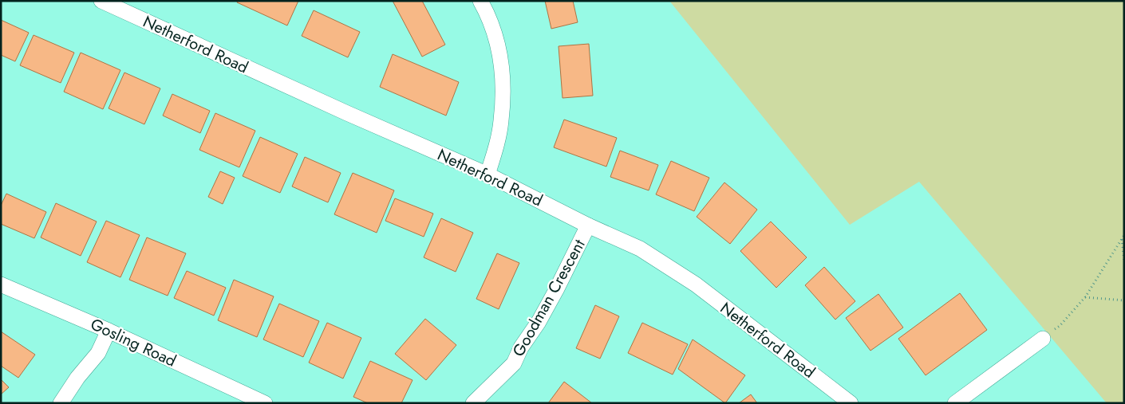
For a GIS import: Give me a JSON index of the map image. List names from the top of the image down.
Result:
{
  "streets": {
    "street": ["Netherford Road", "Goodman Crescent", "Gosling Road"]
  },
  "crossings": [
    ["Netherford Road", "Goodman Crescent"]
  ]
}
